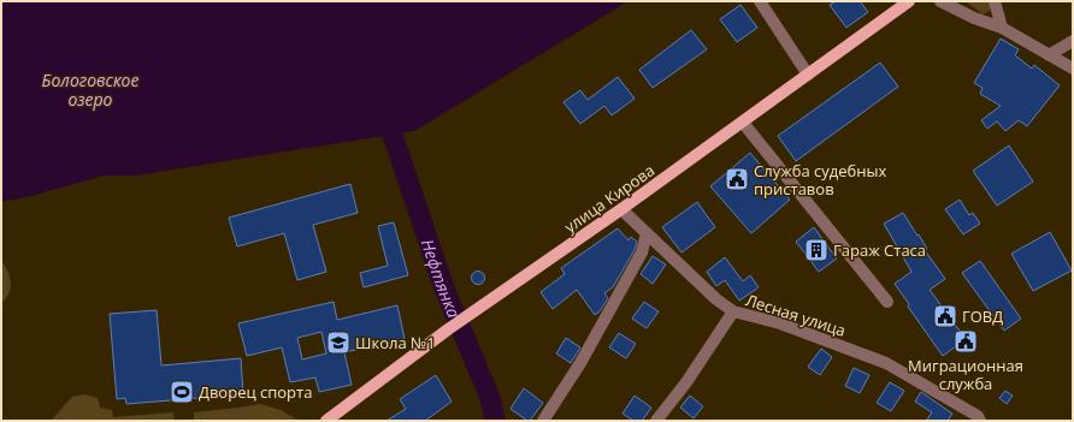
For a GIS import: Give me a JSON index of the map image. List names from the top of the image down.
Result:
{
  "streets": {
    "main road": ["улица Кирова"],
    "street": ["Лесная улица"]
  },
  "crossings": [
    ["улица Кирова", "Лесная улица"]
  ],
  "water": ["Бологовское озеро", "Нефтянка"],
  "places": {
    "public building": ["Служба судебных приставов", "ГОВД", "Миграционная служба"],
    "building": ["Гараж Стаса"],
    "school or university": ["Школа №1"],
    "sports": ["Дворец спорта"]
  }
}
